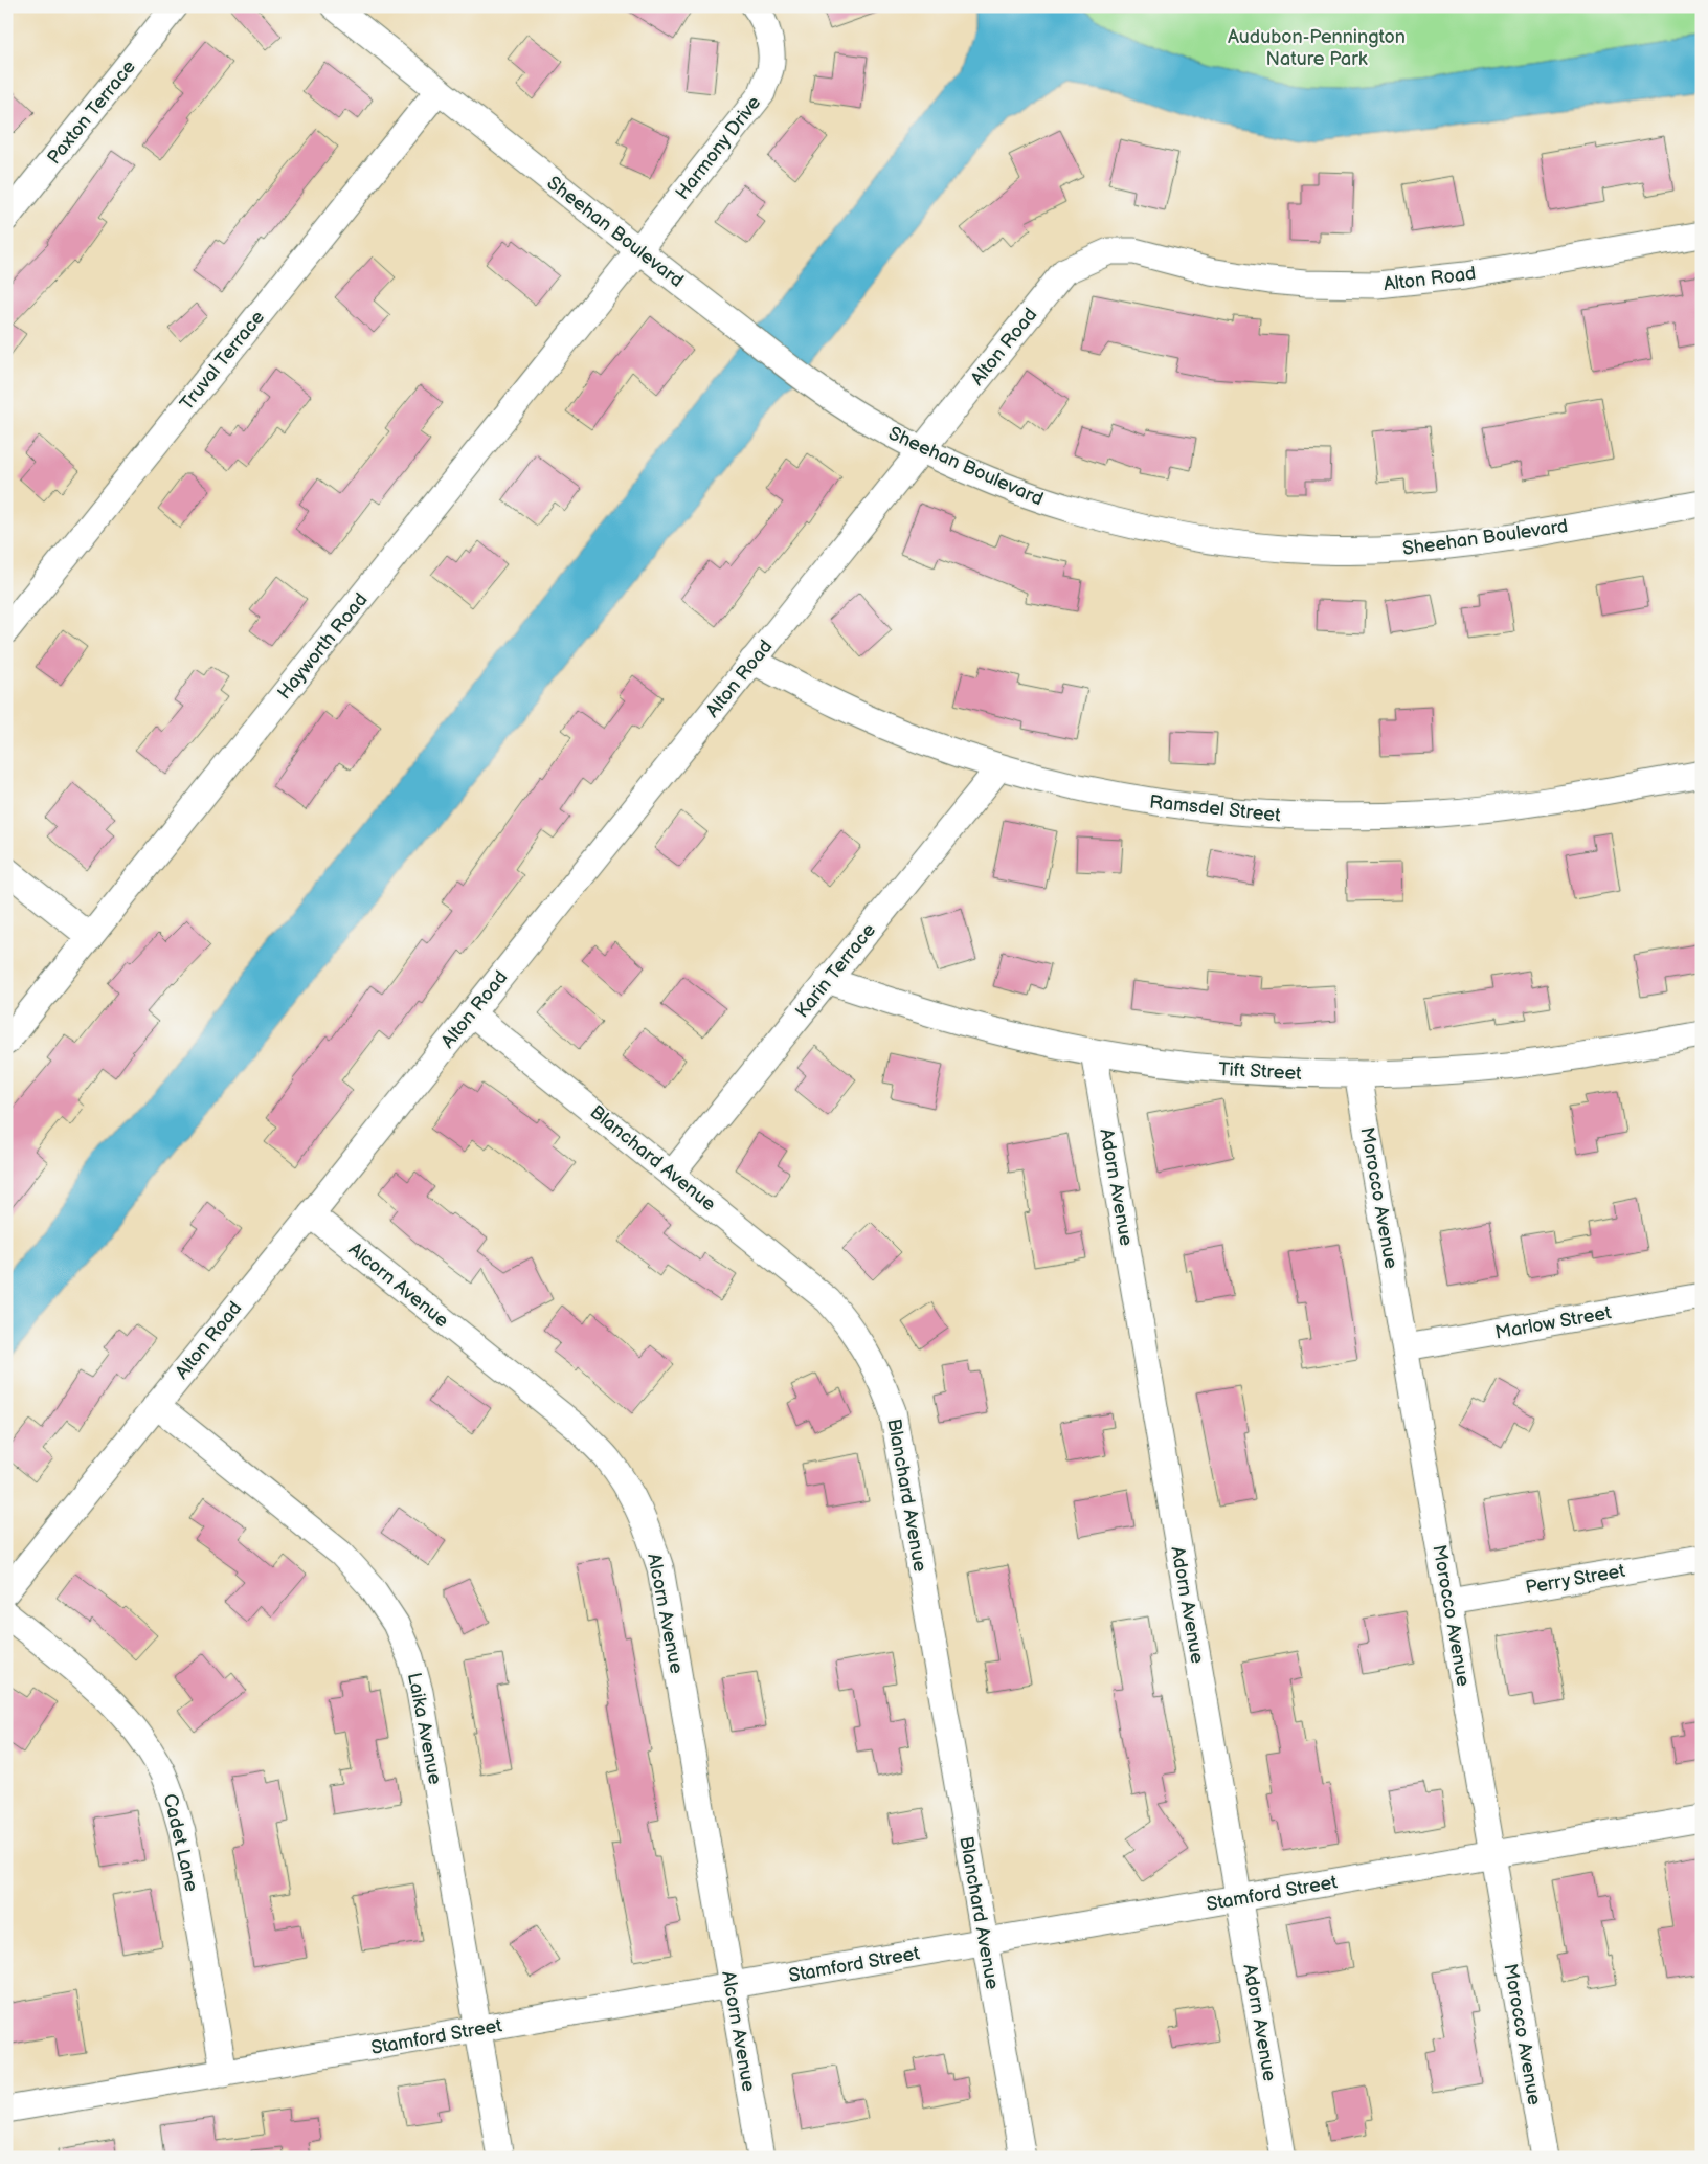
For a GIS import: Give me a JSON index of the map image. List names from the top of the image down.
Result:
{
  "streets": {
    "street": [
      "Paxton Terrace",
      "Harmony Drive",
      "Sheehan Boulevard",
      "Alton Road",
      "Truval Terrace",
      "Hayworth Road",
      "Ramsdel Street",
      "Karin Terrace",
      "Tift Street",
      "Blanchard Avenue",
      "Adorn Avenue",
      "Morocco Avenue",
      "Alcorn Avenue",
      "Marlow Street",
      "Perry Street",
      "Laika Avenue",
      "Cadet Lane",
      "Stamford Street"
    ]
  },
  "crossings": [
    ["Harmony Drive", "Sheehan Boulevard"],
    ["Harmony Drive", "Hayworth Road"],
    ["Sheehan Boulevard", "Alton Road"],
    ["Sheehan Boulevard", "Truval Terrace"],
    ["Sheehan Boulevard", "Hayworth Road"],
    ["Alton Road", "Ramsdel Street"],
    ["Alton Road", "Blanchard Avenue"],
    ["Alton Road", "Alcorn Avenue"],
    ["Alton Road", "Laika Avenue"],
    ["Ramsdel Street", "Karin Terrace"],
    ["Karin Terrace", "Tift Street"],
    ["Karin Terrace", "Blanchard Avenue"],
    ["Tift Street", "Adorn Avenue"],
    ["Tift Street", "Morocco Avenue"],
    ["Blanchard Avenue", "Stamford Street"],
    ["Adorn Avenue", "Stamford Street"],
    ["Morocco Avenue", "Marlow Street"],
    ["Morocco Avenue", "Perry Street"],
    ["Morocco Avenue", "Stamford Street"],
    ["Alcorn Avenue", "Stamford Street"],
    ["Laika Avenue", "Stamford Street"],
    ["Cadet Lane", "Stamford Street"]
  ],
  "parks": ["Audubon-Pennington Nature Park"]
}
